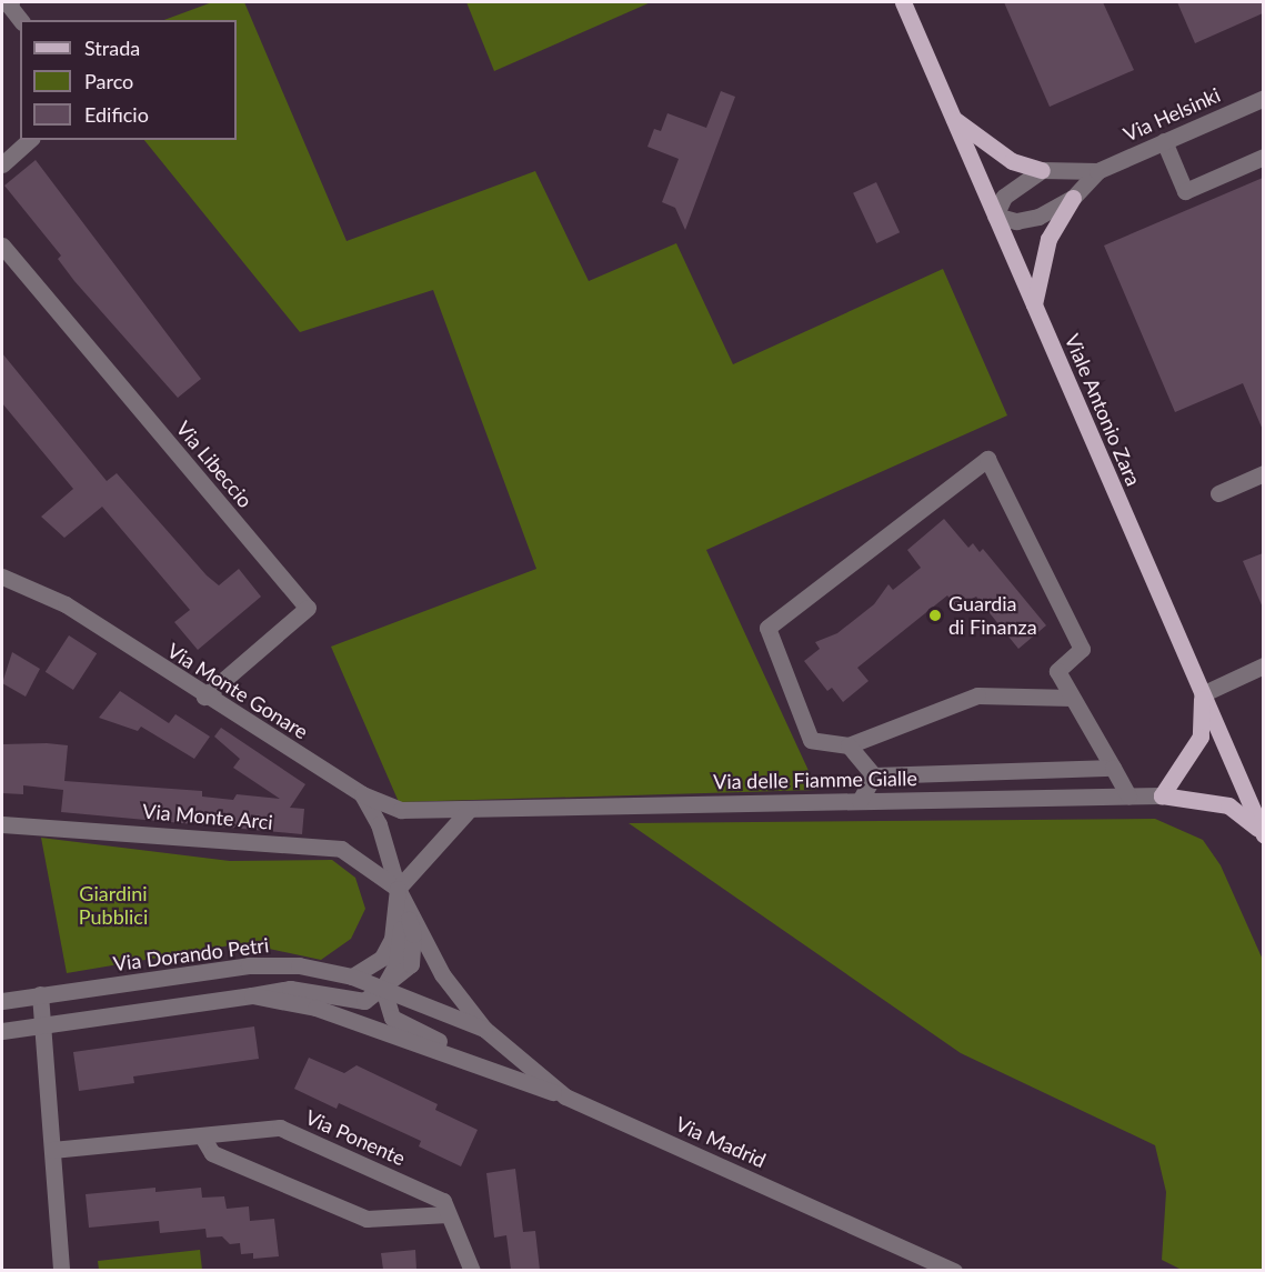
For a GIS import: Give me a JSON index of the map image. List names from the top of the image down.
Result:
{
  "streets": {
    "main road": ["Viale Antonio Zara"],
    "street": [
      "Via Helsinki",
      "Via Libeccio",
      "Via Monte Gonare",
      "Via delle Fiamme Gialle",
      "Via Monte Arci",
      "Via Dorando Petri",
      "Via Ponente",
      "Via Madrid"
    ]
  },
  "crossings": [
    ["Via Helsinki", "Viale Antonio Zara"],
    ["Via Libeccio", "Via Monte Gonare"],
    ["Via Monte Gonare", "Via delle Fiamme Gialle"],
    ["Via Dorando Petri", "Via Madrid"]
  ],
  "parks": ["Giardini Pubblici"],
  "places": ["Guardia di Finanza"],
  "legend": ["Strada", "Parco", "Edificio"]
}
